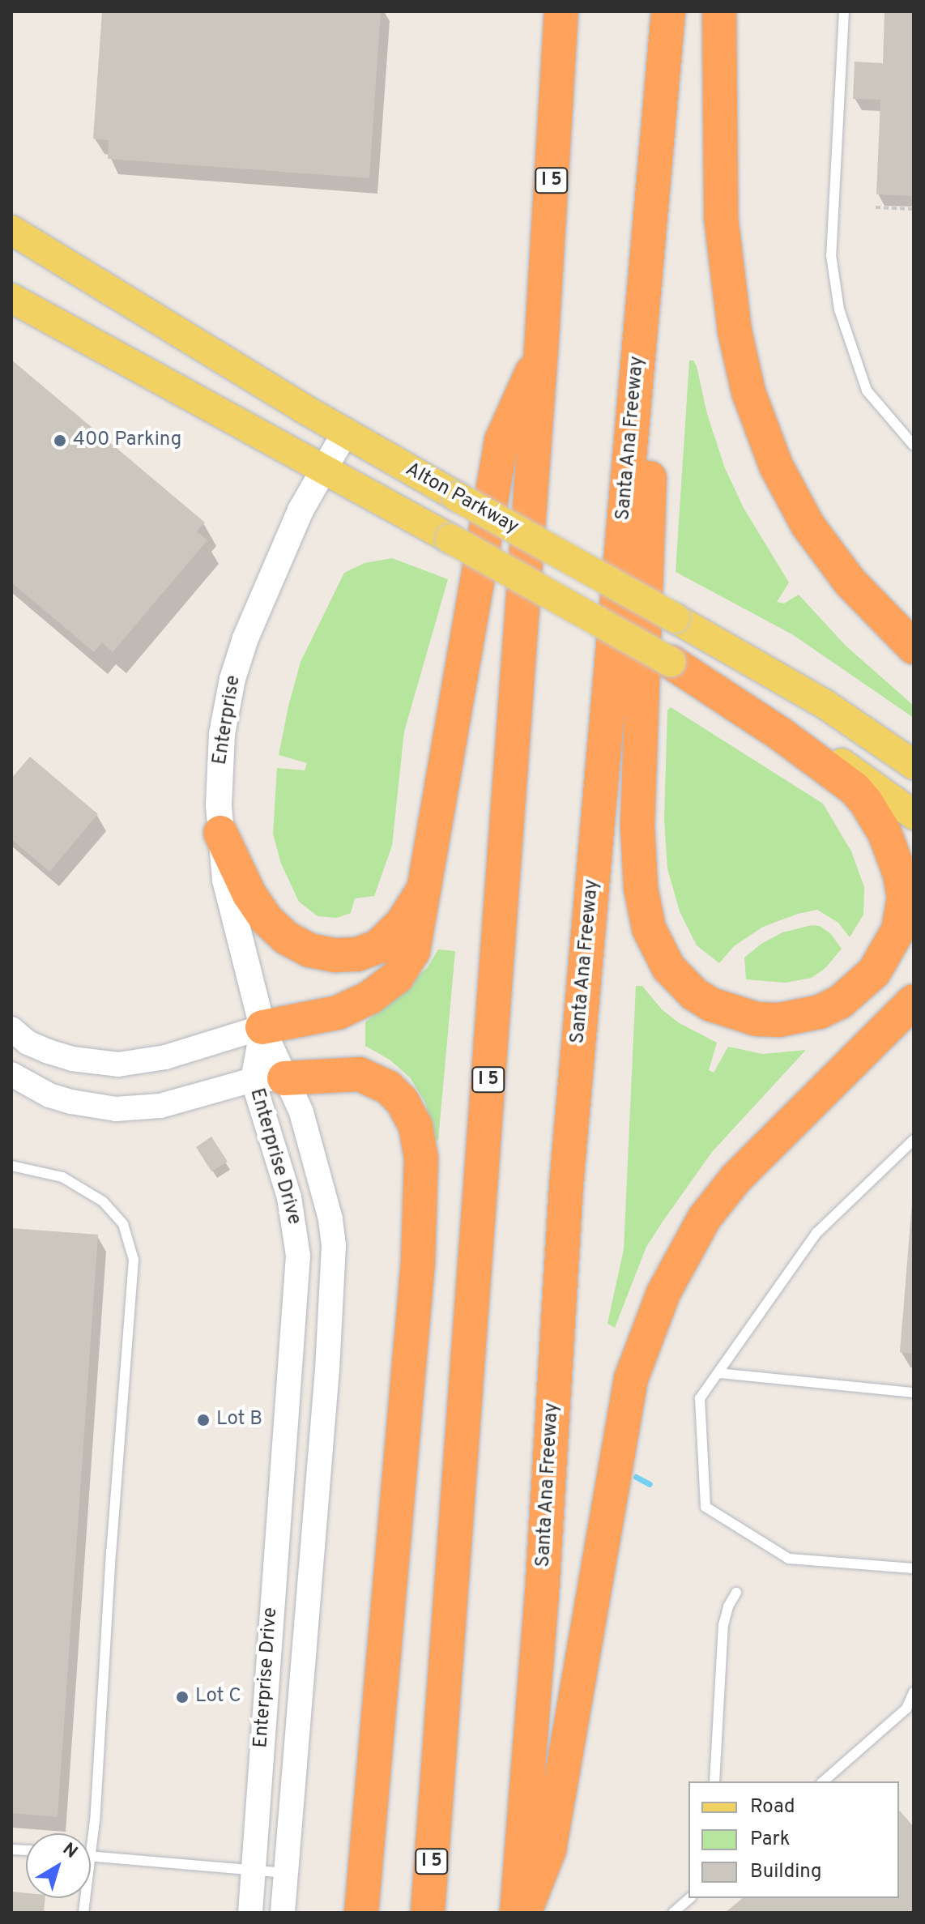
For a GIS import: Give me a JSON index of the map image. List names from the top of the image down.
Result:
{
  "streets": {
    "highway": ["I 5", "Santa Ana Freeway"],
    "main road": ["Alton Parkway", "Enterprise"],
    "street": ["Enterprise Drive"]
  },
  "crossings": [
    ["Alton Parkway", "Enterprise"],
    ["Enterprise", "Enterprise Drive"]
  ],
  "places": ["400 Parking", "Lot B", "Lot C"],
  "legend": ["Road", "Park", "Building"],
  "north": "top right"
}
